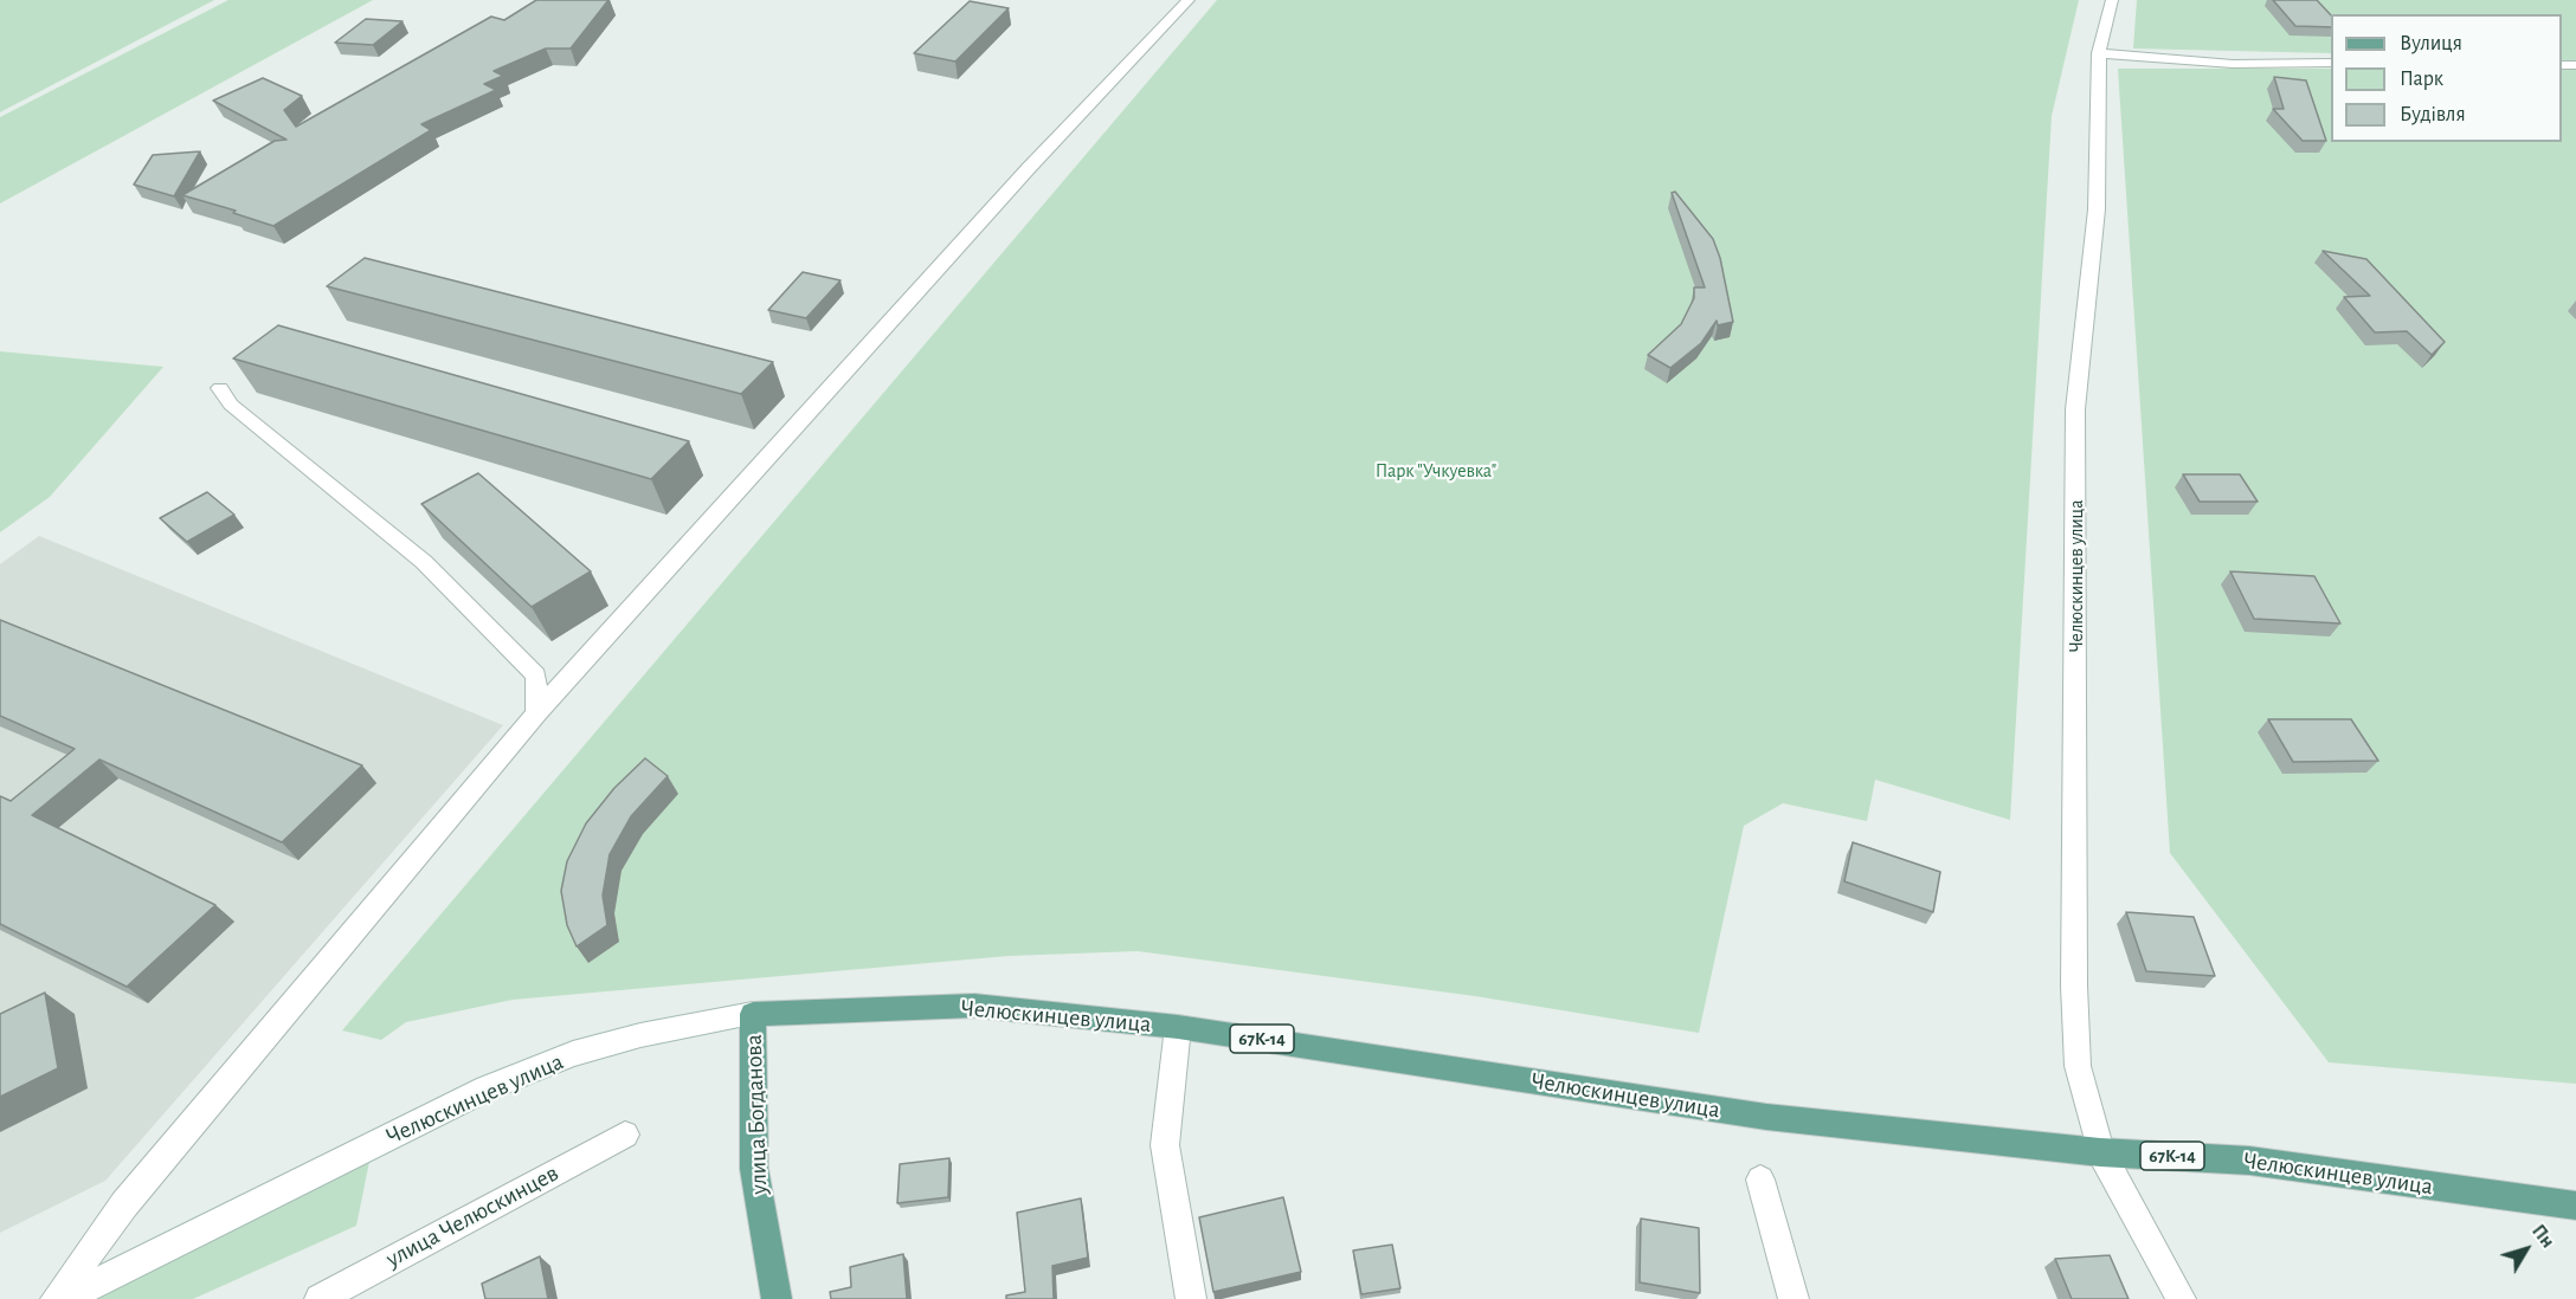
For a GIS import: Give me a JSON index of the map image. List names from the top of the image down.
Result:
{
  "streets": {
    "main road": ["Челюскинцев улица", "67К-14", "улица Богданова"],
    "street": ["улица Челюскинцев"]
  },
  "crossings": [
    ["Челюскинцев улица", "улица Богданова"]
  ],
  "parks": ["Парк \"Учкуевка\""],
  "legend": ["Вулиця", "Парк", "Будівля"],
  "north": "top right"
}
